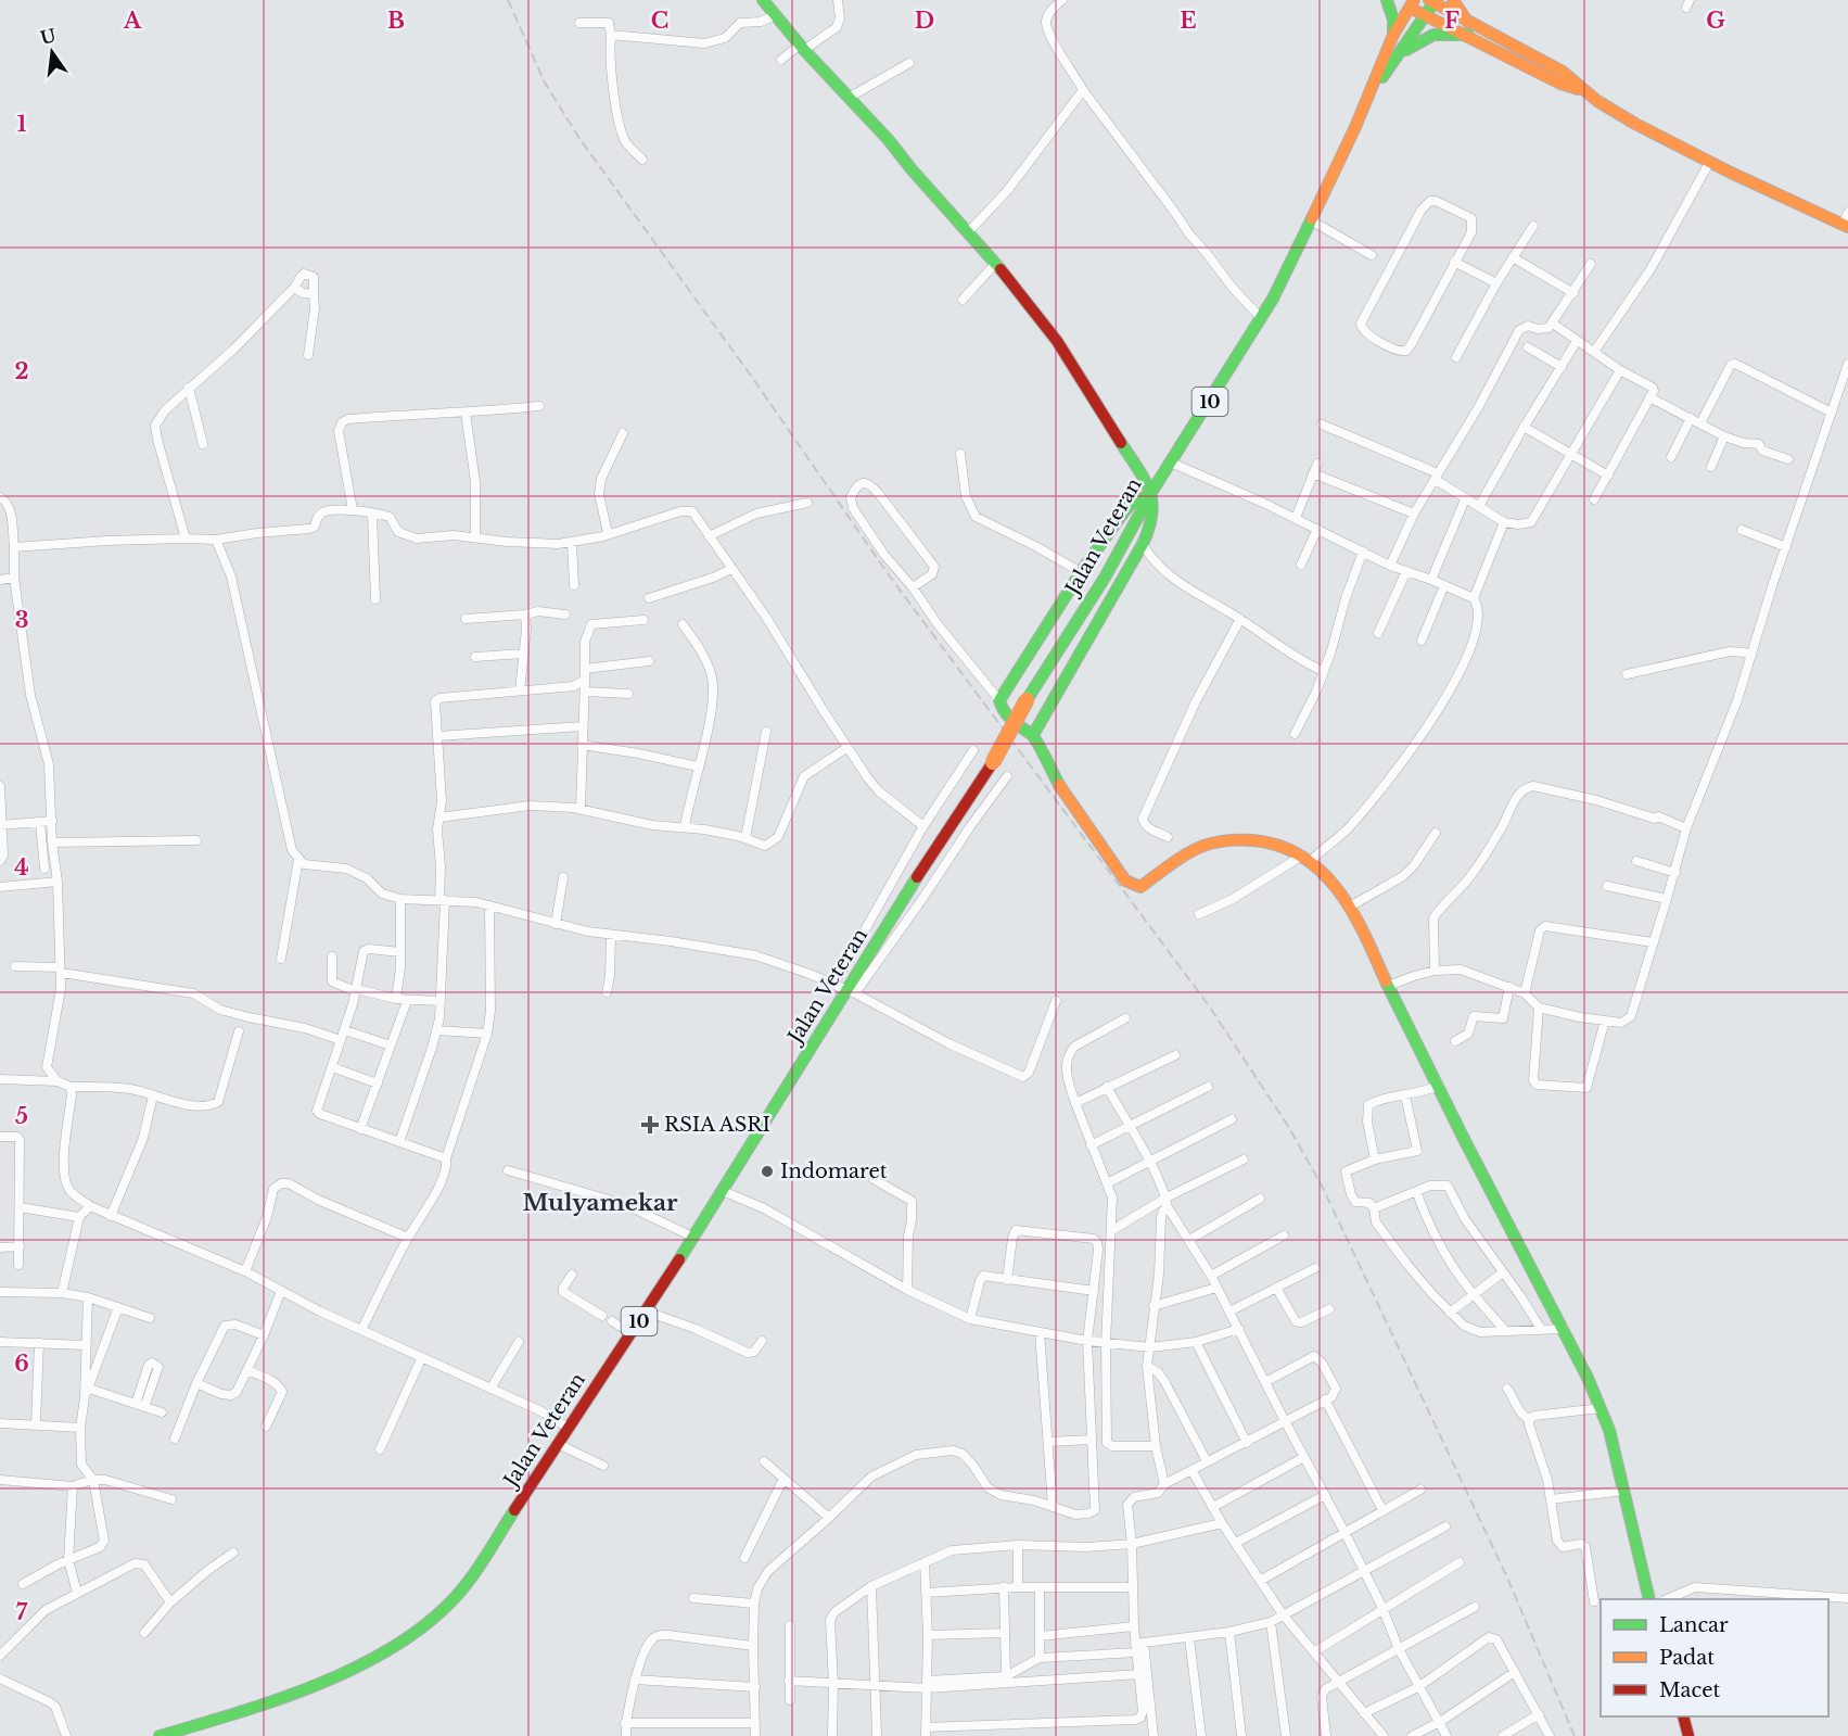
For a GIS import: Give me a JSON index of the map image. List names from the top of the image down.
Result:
{
  "streets": {
    "main road": ["10", "Jalan Veteran"]
  },
  "crossings": [
    ["10", "Jalan Veteran"]
  ],
  "districts": ["Mulyamekar"],
  "places": {
    "health": ["RSIA ASRI"],
    "other": ["Indomaret"]
  },
  "legend": ["Lancar", "Padat", "Macet"],
  "north": "top",
  "grid": {
    "columns": [
      "A",
      "B",
      "C",
      "D",
      "E",
      "F",
      "G"
    ],
    "rows": [
      "1",
      "2",
      "3",
      "4",
      "5",
      "6",
      "7"
    ]
  }
}
